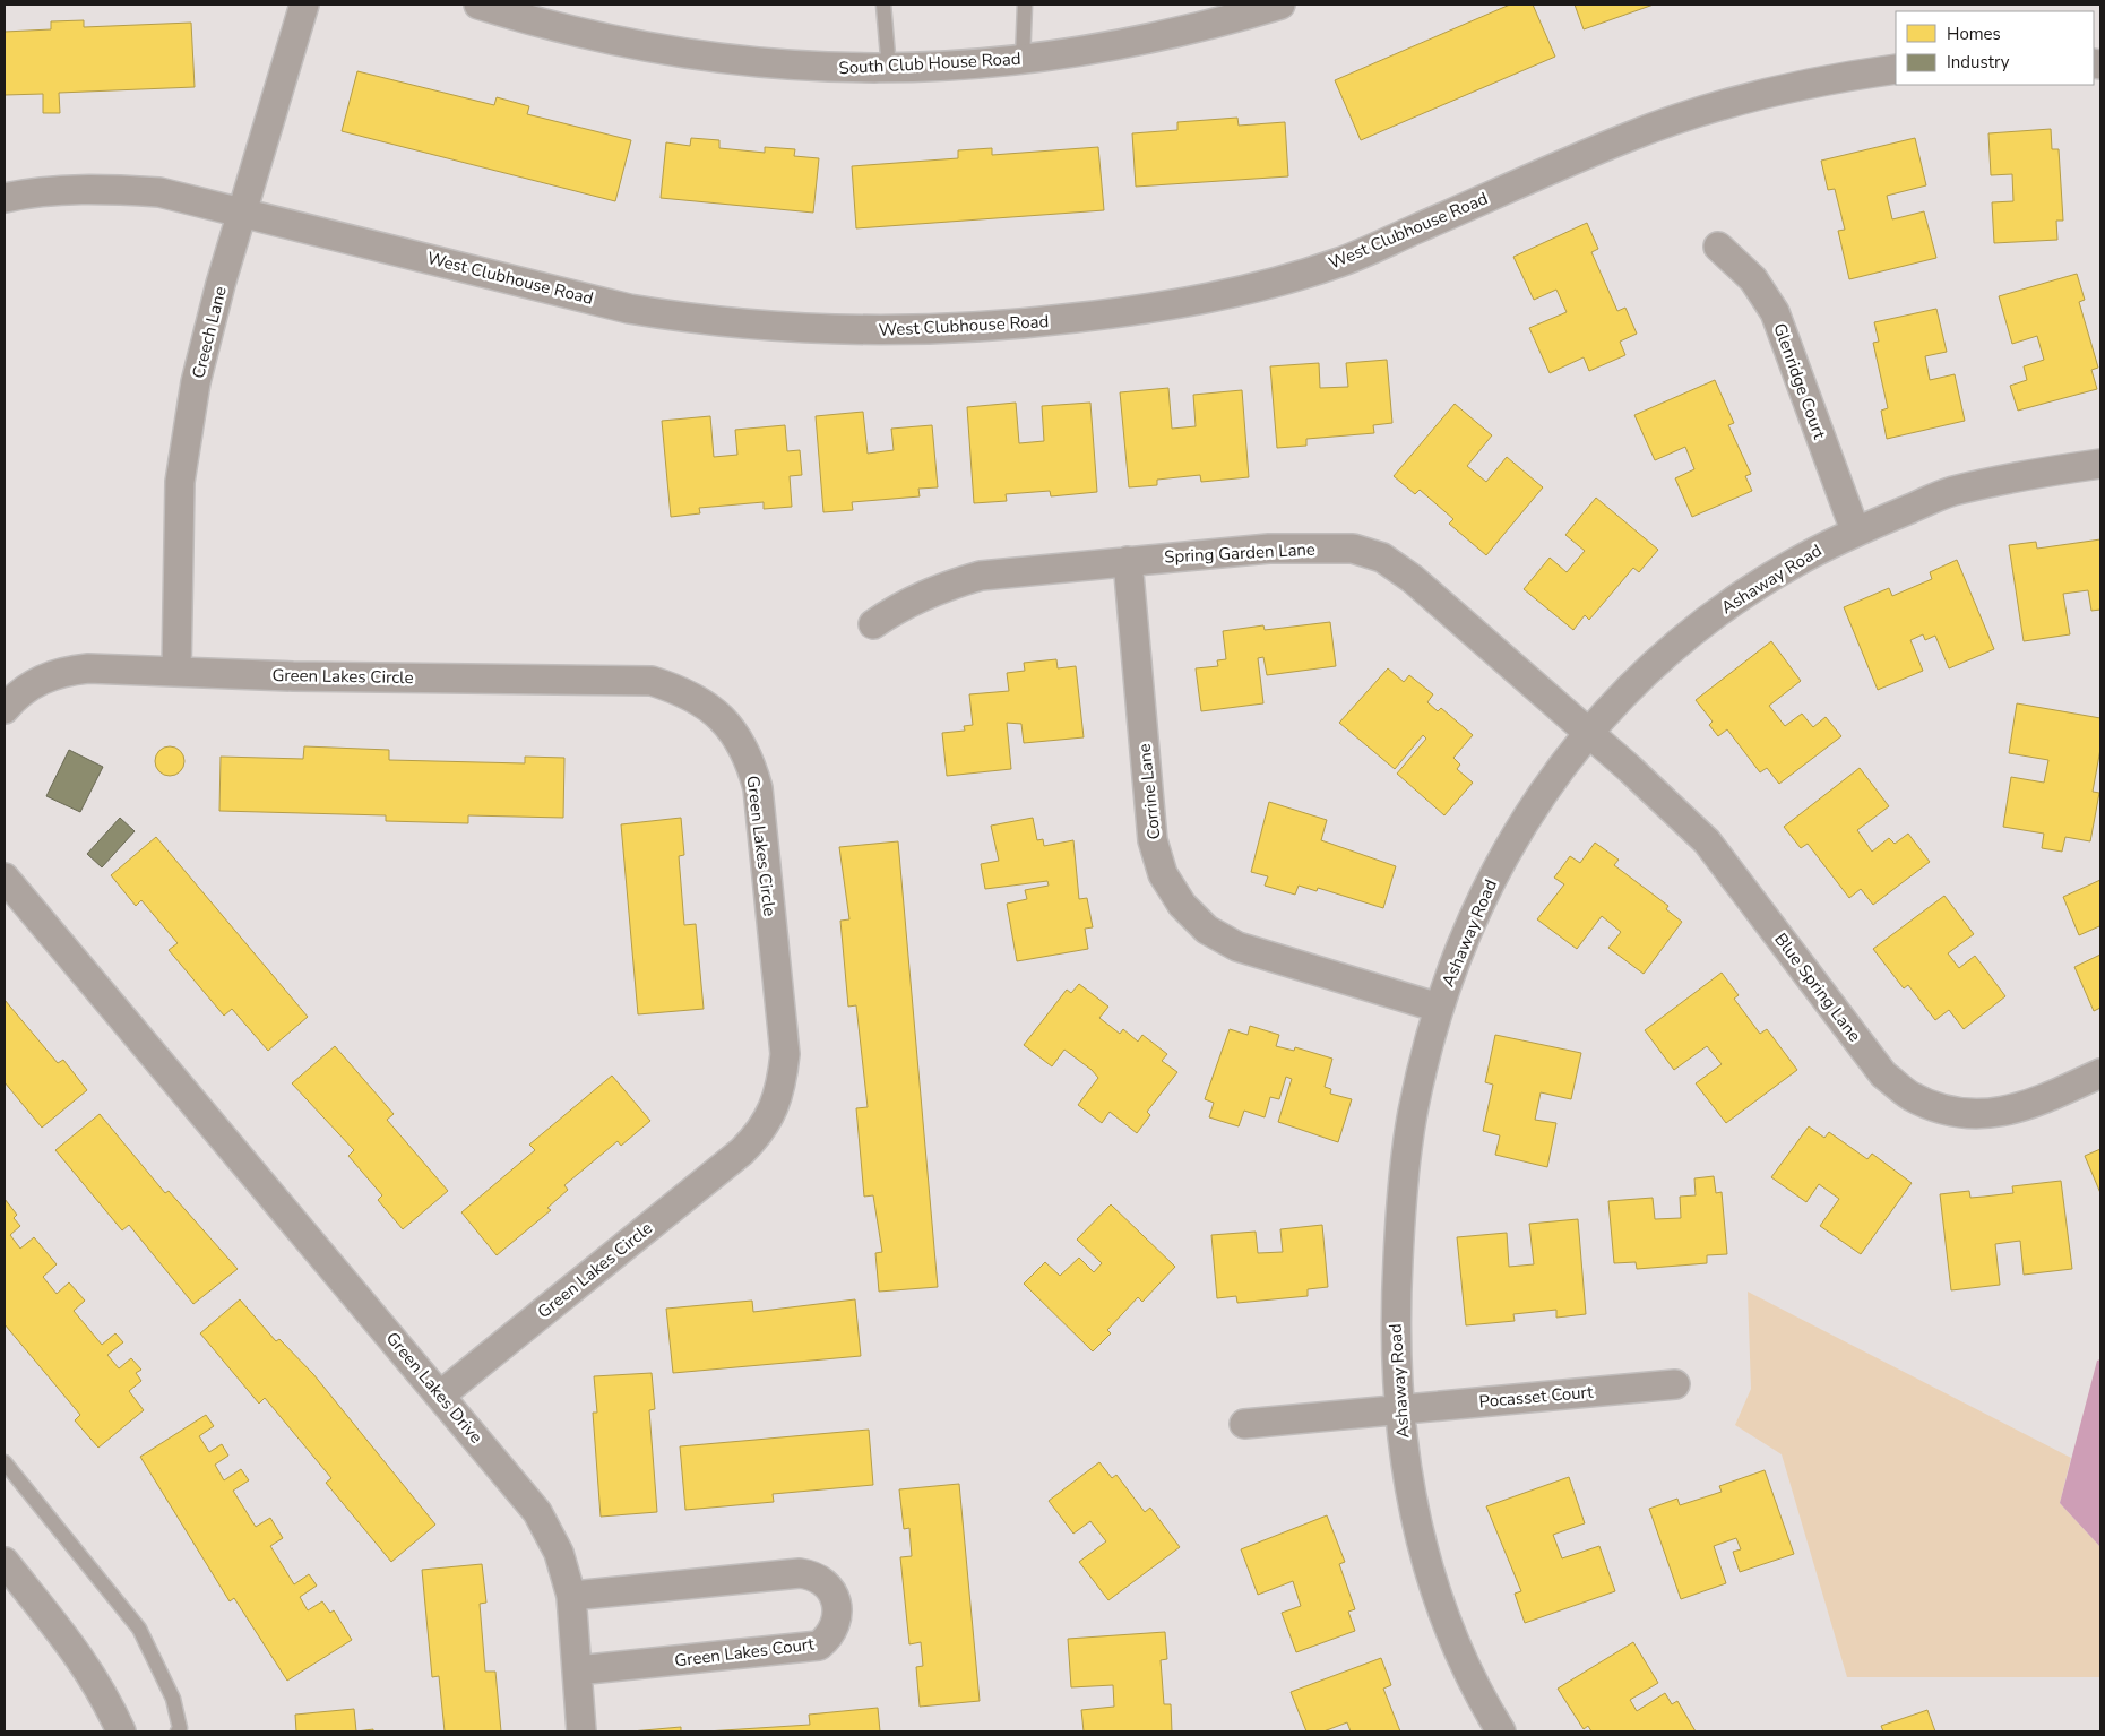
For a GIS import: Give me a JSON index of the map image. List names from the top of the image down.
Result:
{
  "streets": {
    "street": [
      "South Club House Road",
      "West Clubhouse Road",
      "Creech Lane",
      "Glenridge Court",
      "Spring Garden Lane",
      "Ashaway Road",
      "Green Lakes Circle",
      "Corrine Lane",
      "Blue Spring Lane",
      "Green Lakes Drive",
      "Pocasset Court",
      "Green Lakes Court"
    ]
  },
  "crossings": [
    ["West Clubhouse Road", "Creech Lane"],
    ["Creech Lane", "Green Lakes Circle"],
    ["Glenridge Court", "Ashaway Road"],
    ["Spring Garden Lane", "Ashaway Road"],
    ["Spring Garden Lane", "Corrine Lane"],
    ["Spring Garden Lane", "Blue Spring Lane"],
    ["Ashaway Road", "Corrine Lane"],
    ["Ashaway Road", "Blue Spring Lane"],
    ["Ashaway Road", "Pocasset Court"],
    ["Green Lakes Circle", "Green Lakes Drive"],
    ["Green Lakes Drive", "Green Lakes Court"]
  ],
  "legend": ["Homes", "Industry"]
}
